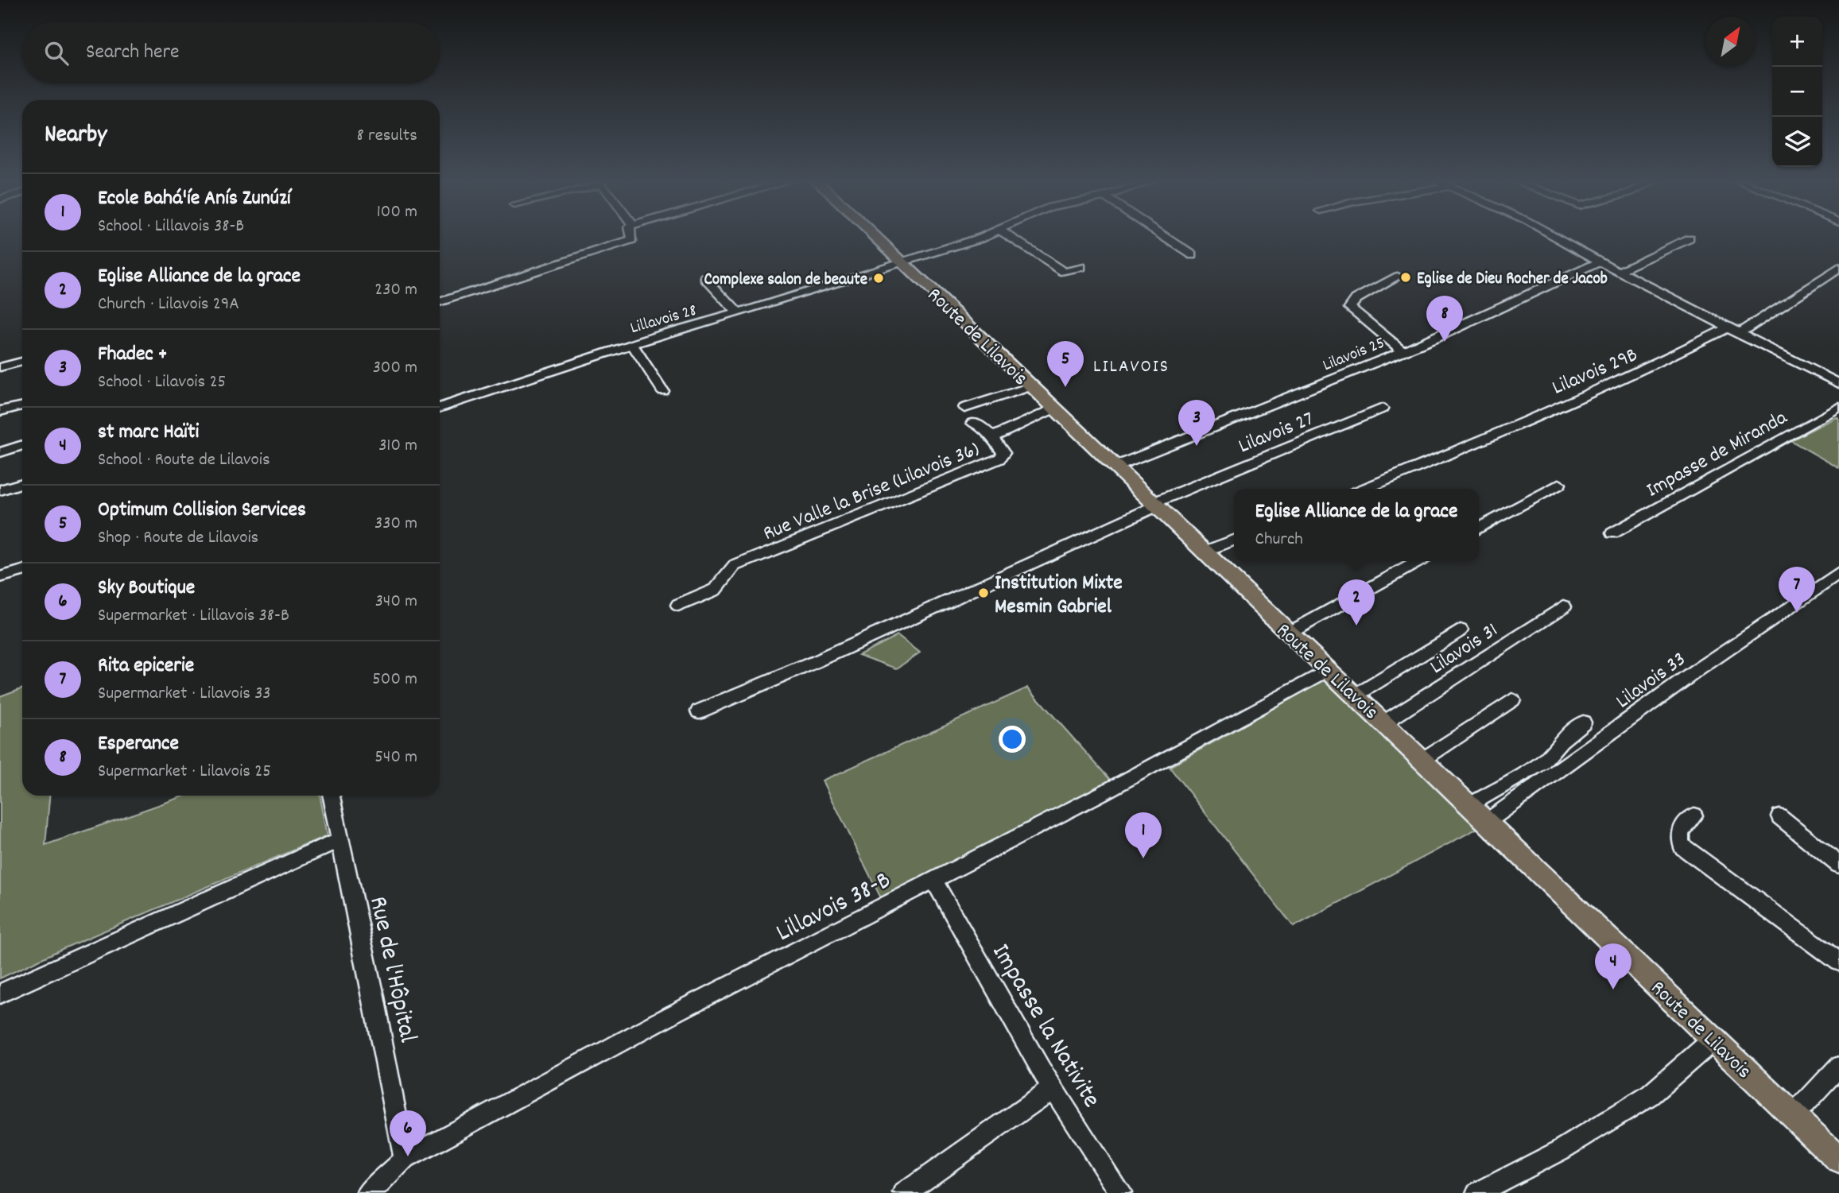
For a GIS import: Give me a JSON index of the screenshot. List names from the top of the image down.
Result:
{
  "streets": {
    "main road": ["Route de Lilavois"],
    "street": [
      "Lillavois 28",
      "Lilavois 25",
      "Lilavois 29B",
      "Lilavois 27",
      "Impasse de Miranda",
      "Rue Valle la Brise (Lilavois 36)",
      "Lilavois 31",
      "Lilavois 33",
      "Lillavois 38-B",
      "Rue de l'Hôpital",
      "Impasse la Nativite"
    ]
  },
  "crossings": [
    ["Lillavois 28", "Route de Lilavois"],
    ["Route de Lilavois", "Lilavois 25"],
    ["Route de Lilavois", "Lilavois 27"],
    ["Route de Lilavois", "Rue Valle la Brise (Lilavois 36)"],
    ["Route de Lilavois", "Lilavois 31"],
    ["Route de Lilavois", "Lilavois 33"],
    ["Route de Lilavois", "Lillavois 38-B"],
    ["Lillavois 38-B", "Rue de l'Hôpital"],
    ["Lillavois 38-B", "Impasse la Nativite"]
  ],
  "districts": ["LILAVOIS"],
  "places": ["Eglise de Dieu Rocher de Jacob", "Complexe salon de beaute", "Institution Mixte Mesmin Gabriel"],
  "north": "top right",
  "page": {
    "map_buttons": ["+", "−"],
    "search": "Search here",
    "heading": ["Nearby", "8 results"],
    "list": [
      {
        "mark": "1",
        "name": "Ecole Bahá'íe Anís Zunúzí",
        "note": "School · Lillavois 38-B",
        "value": "100 m"
      },
      {
        "mark": "2",
        "name": "Eglise Alliance de la grace",
        "note": "Church · Lilavois 29A",
        "value": "230 m"
      },
      {
        "mark": "3",
        "name": "Fhadec +",
        "note": "School · Lilavois 25",
        "value": "300 m"
      },
      {
        "mark": "4",
        "name": "st marc Haïti",
        "note": "School · Route de Lilavois",
        "value": "310 m"
      },
      {
        "mark": "5",
        "name": "Optimum Collision Services",
        "note": "Shop · Route de Lilavois",
        "value": "330 m"
      },
      {
        "mark": "6",
        "name": "Sky Boutique",
        "note": "Supermarket · Lillavois 38-B",
        "value": "340 m"
      },
      {
        "mark": "7",
        "name": "Rita epicerie",
        "note": "Supermarket · Lilavois 33",
        "value": "500 m"
      },
      {
        "mark": "8",
        "name": "Esperance",
        "note": "Supermarket · Lilavois 25",
        "value": "540 m"
      }
    ],
    "pins": [
      "8",
      "5",
      "3",
      "7",
      "2",
      "1",
      "4",
      "6"
    ],
    "popup": ["Eglise Alliance de la grace", "Church"]
  }
}
